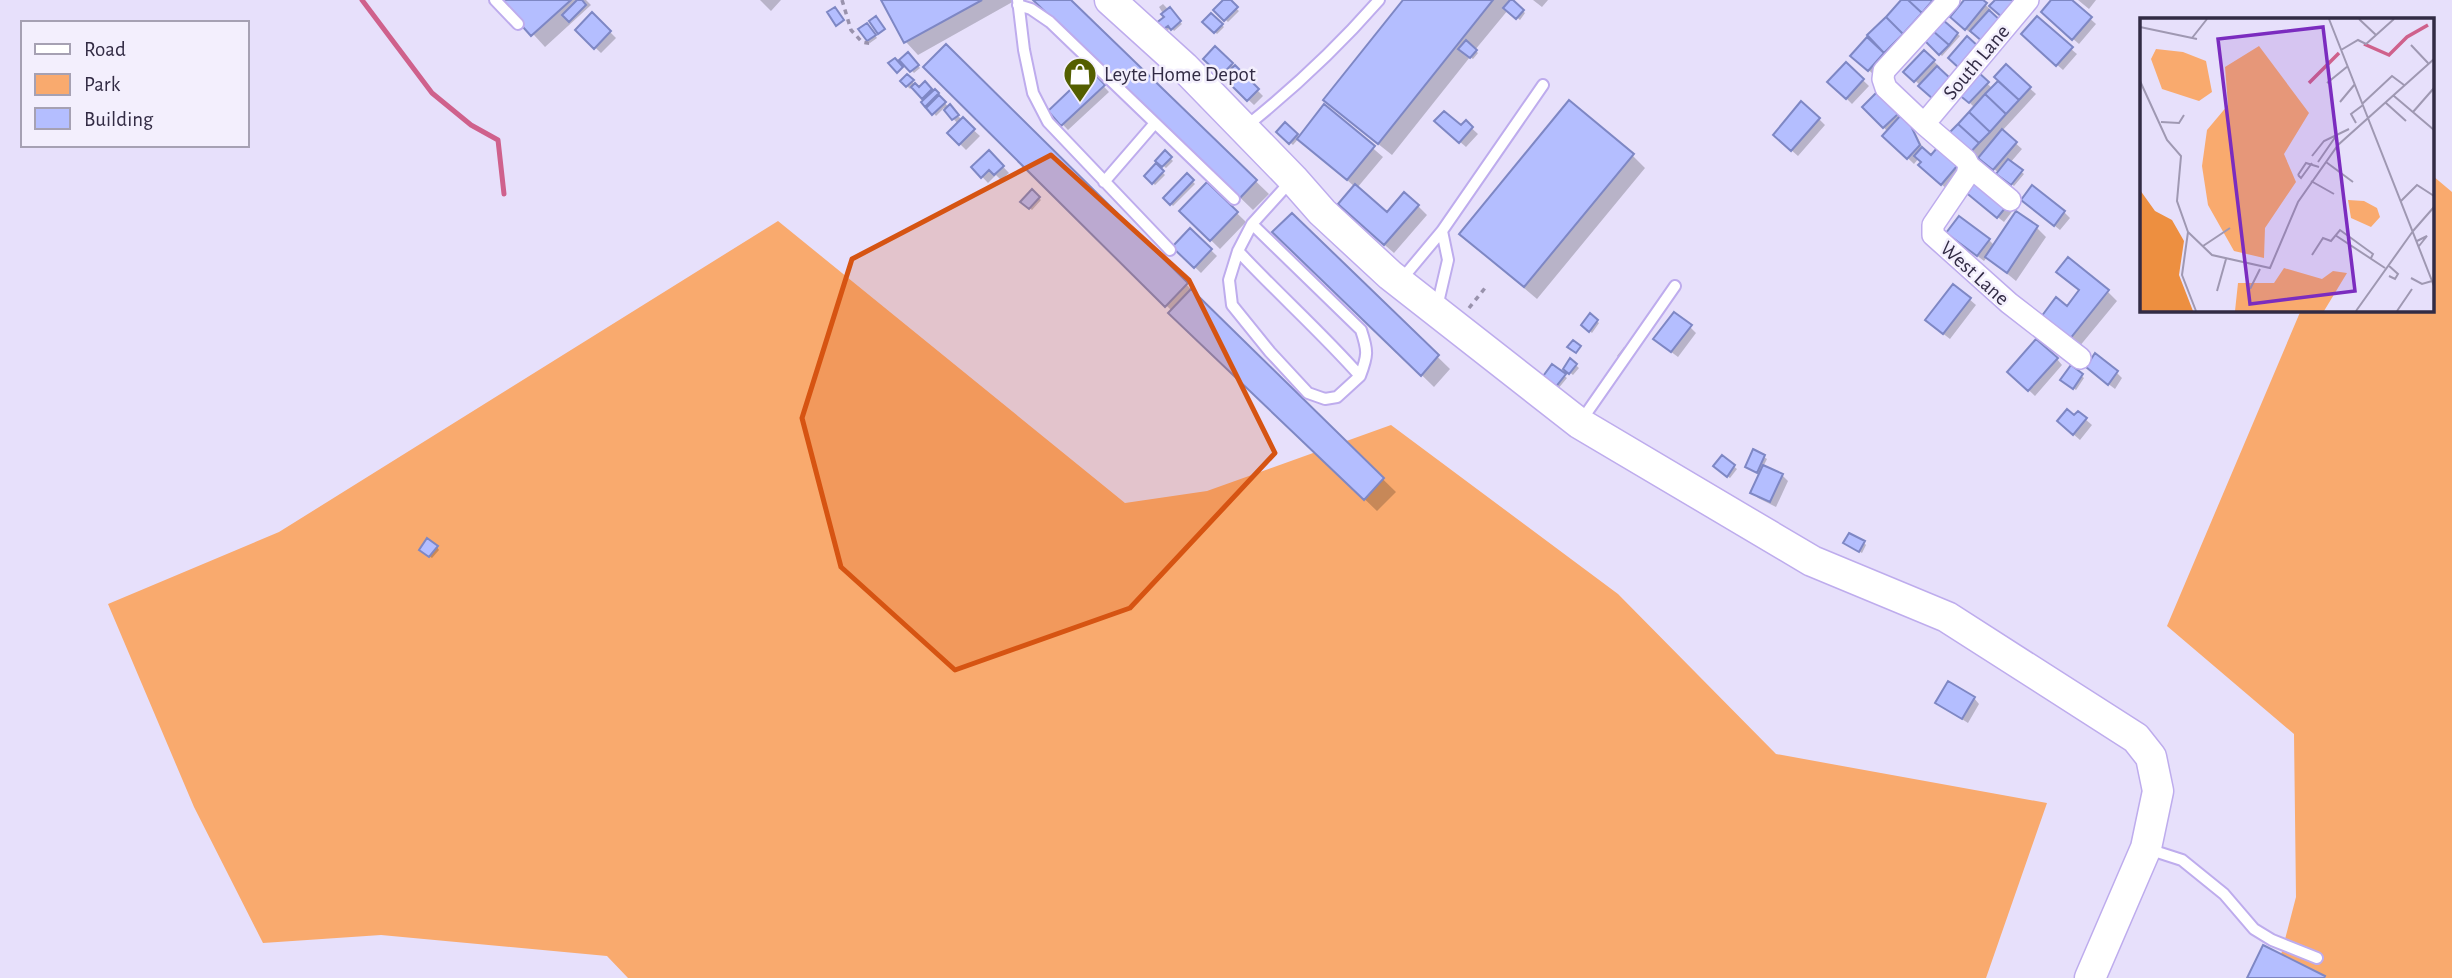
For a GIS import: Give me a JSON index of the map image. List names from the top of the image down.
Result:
{
  "streets": {
    "street": ["South Lane", "West Lane"]
  },
  "places": {
    "shop": ["Leyte Home Depot"]
  },
  "legend": ["Road", "Park", "Building"]
}
